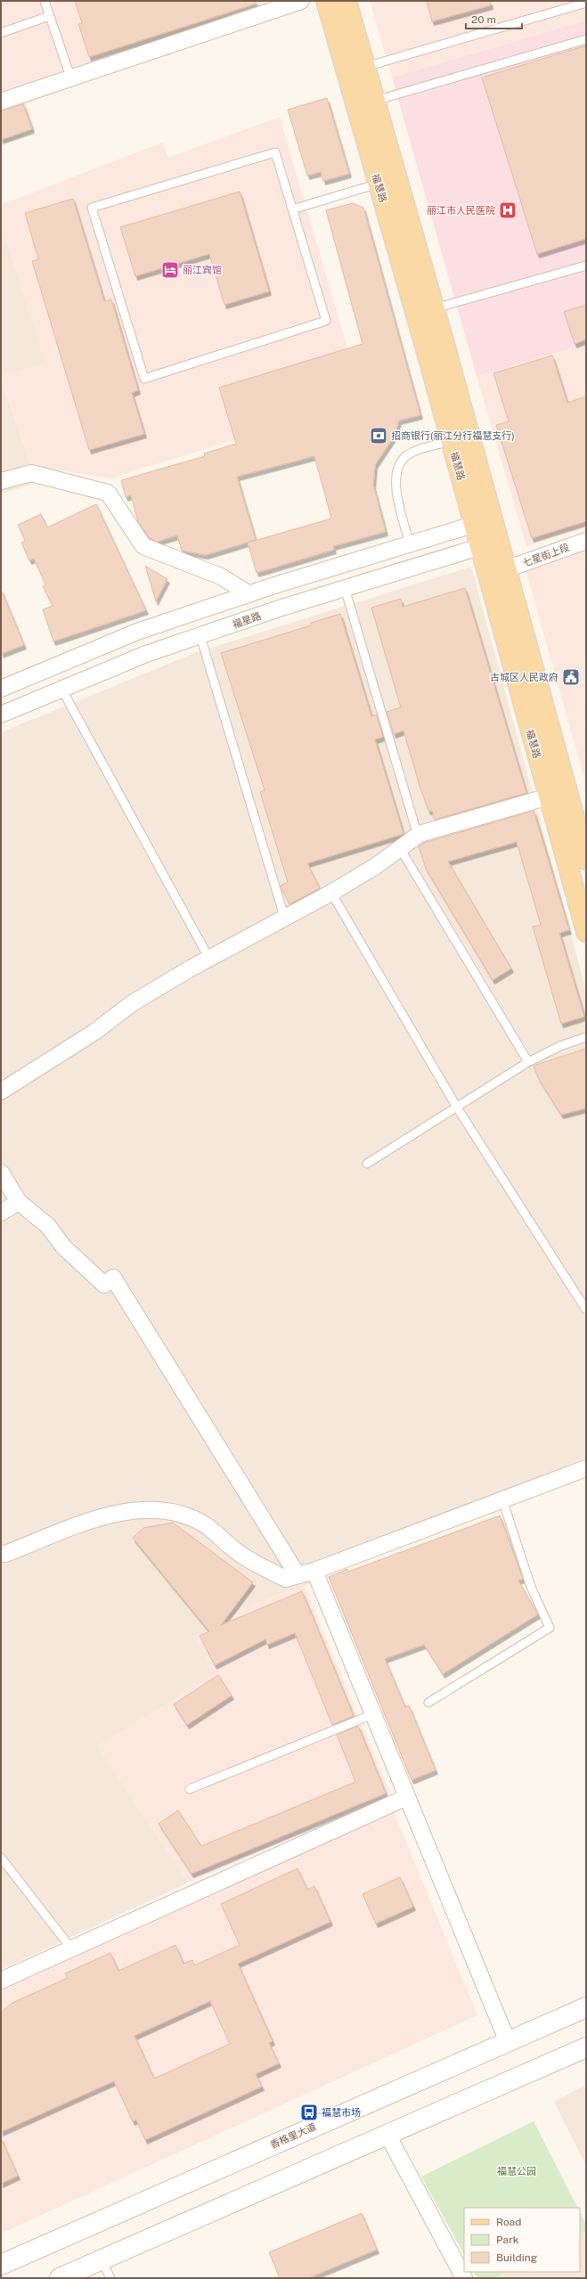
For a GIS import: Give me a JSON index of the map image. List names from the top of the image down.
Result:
{
  "streets": {
    "main road": ["福慧路", "香格里大道"],
    "street": ["七星街上段", "福星路"]
  },
  "crossings": [
    ["福慧路", "七星街上段"],
    ["福慧路", "福星路"]
  ],
  "parks": ["福慧公园"],
  "places": {
    "hospital": ["丽江市人民医院"],
    "hotel": ["丽江宾馆"],
    "bank": ["招商银行(丽江分行福慧支行)"],
    "public building": ["古城区人民政府"],
    "bus stop": ["福慧市场"]
  },
  "legend": ["Road", "Park", "Building"],
  "scale_bar": "20 m"
}
